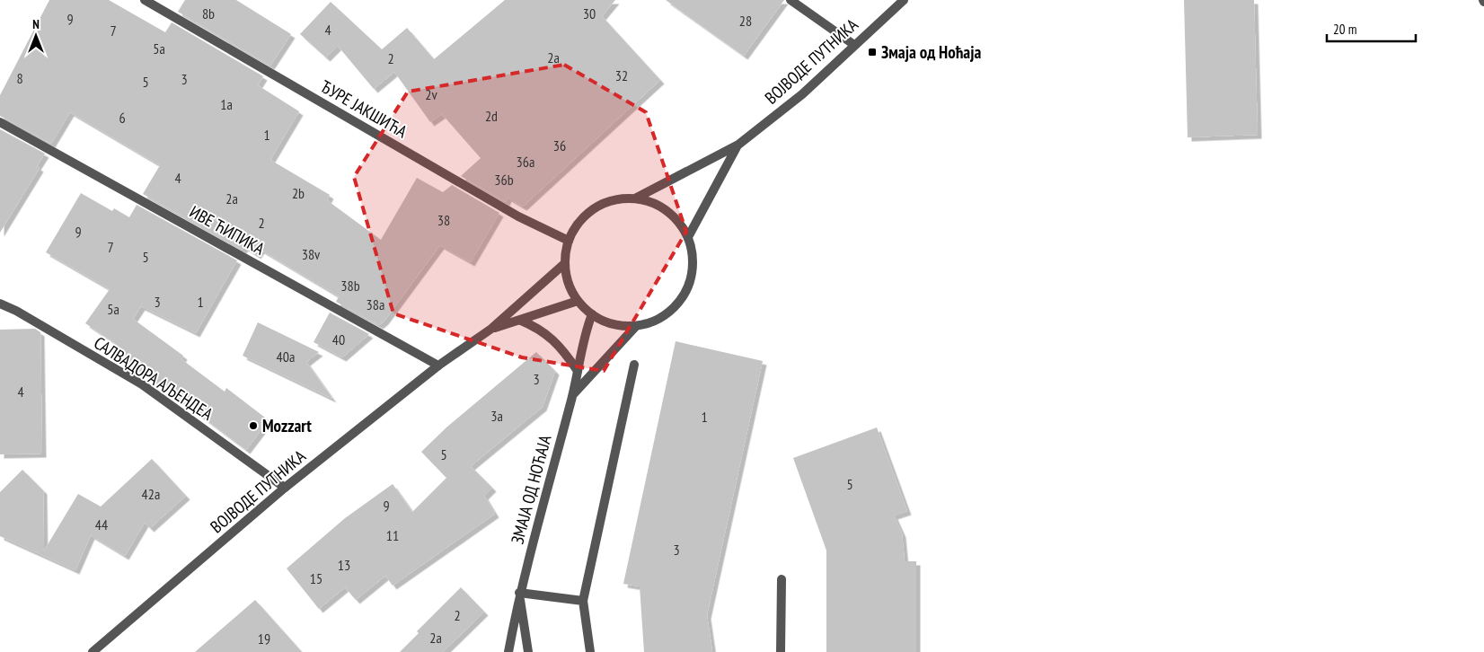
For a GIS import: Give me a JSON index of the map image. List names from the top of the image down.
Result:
{
  "streets": {
    "street": [
      "ВОЈВОДЕ ПУТНИКА",
      "ЂУРЕ ЈАКШИЋА",
      "ИВЕ ЋИПИКА",
      "САЛВАДОРА АЉЕНДЕА",
      "ЗМАЈА ОД НОЋАЈА"
    ]
  },
  "crossings": [
    ["ВОЈВОДЕ ПУТНИКА", "ЂУРЕ ЈАКШИЋА"],
    ["ВОЈВОДЕ ПУТНИКА", "ИВЕ ЋИПИКА"],
    ["ВОЈВОДЕ ПУТНИКА", "САЛВАДОРА АЉЕНДЕА"],
    ["ВОЈВОДЕ ПУТНИКА", "ЗМАЈА ОД НОЋАЈА"],
    ["ЂУРЕ ЈАКШИЋА", "ЗМАЈА ОД НОЋАЈА"]
  ],
  "places": {
    "transit": ["Змаја од Ноћаја"],
    "other": ["Mozzart"]
  },
  "house_numbers": [
    "8b",
    "30",
    "9",
    "28",
    "4",
    "7",
    "5a",
    "2a",
    "2",
    "32",
    "8",
    "3",
    "5",
    "2v",
    "1a",
    "2d",
    "6",
    "1",
    "36",
    "36a",
    "4",
    "36b",
    "2b",
    "2a",
    "38",
    "2",
    "9",
    "7",
    "38v",
    "5",
    "38b",
    "3",
    "1",
    "38a",
    "5a",
    "40",
    "40a",
    "3",
    "4",
    "3a",
    "1",
    "5",
    "5",
    "42a",
    "9",
    "44",
    "11",
    "3",
    "13",
    "15",
    "2",
    "2a",
    "19"
  ],
  "scale_bar": "20 m",
  "north": "top"
}
